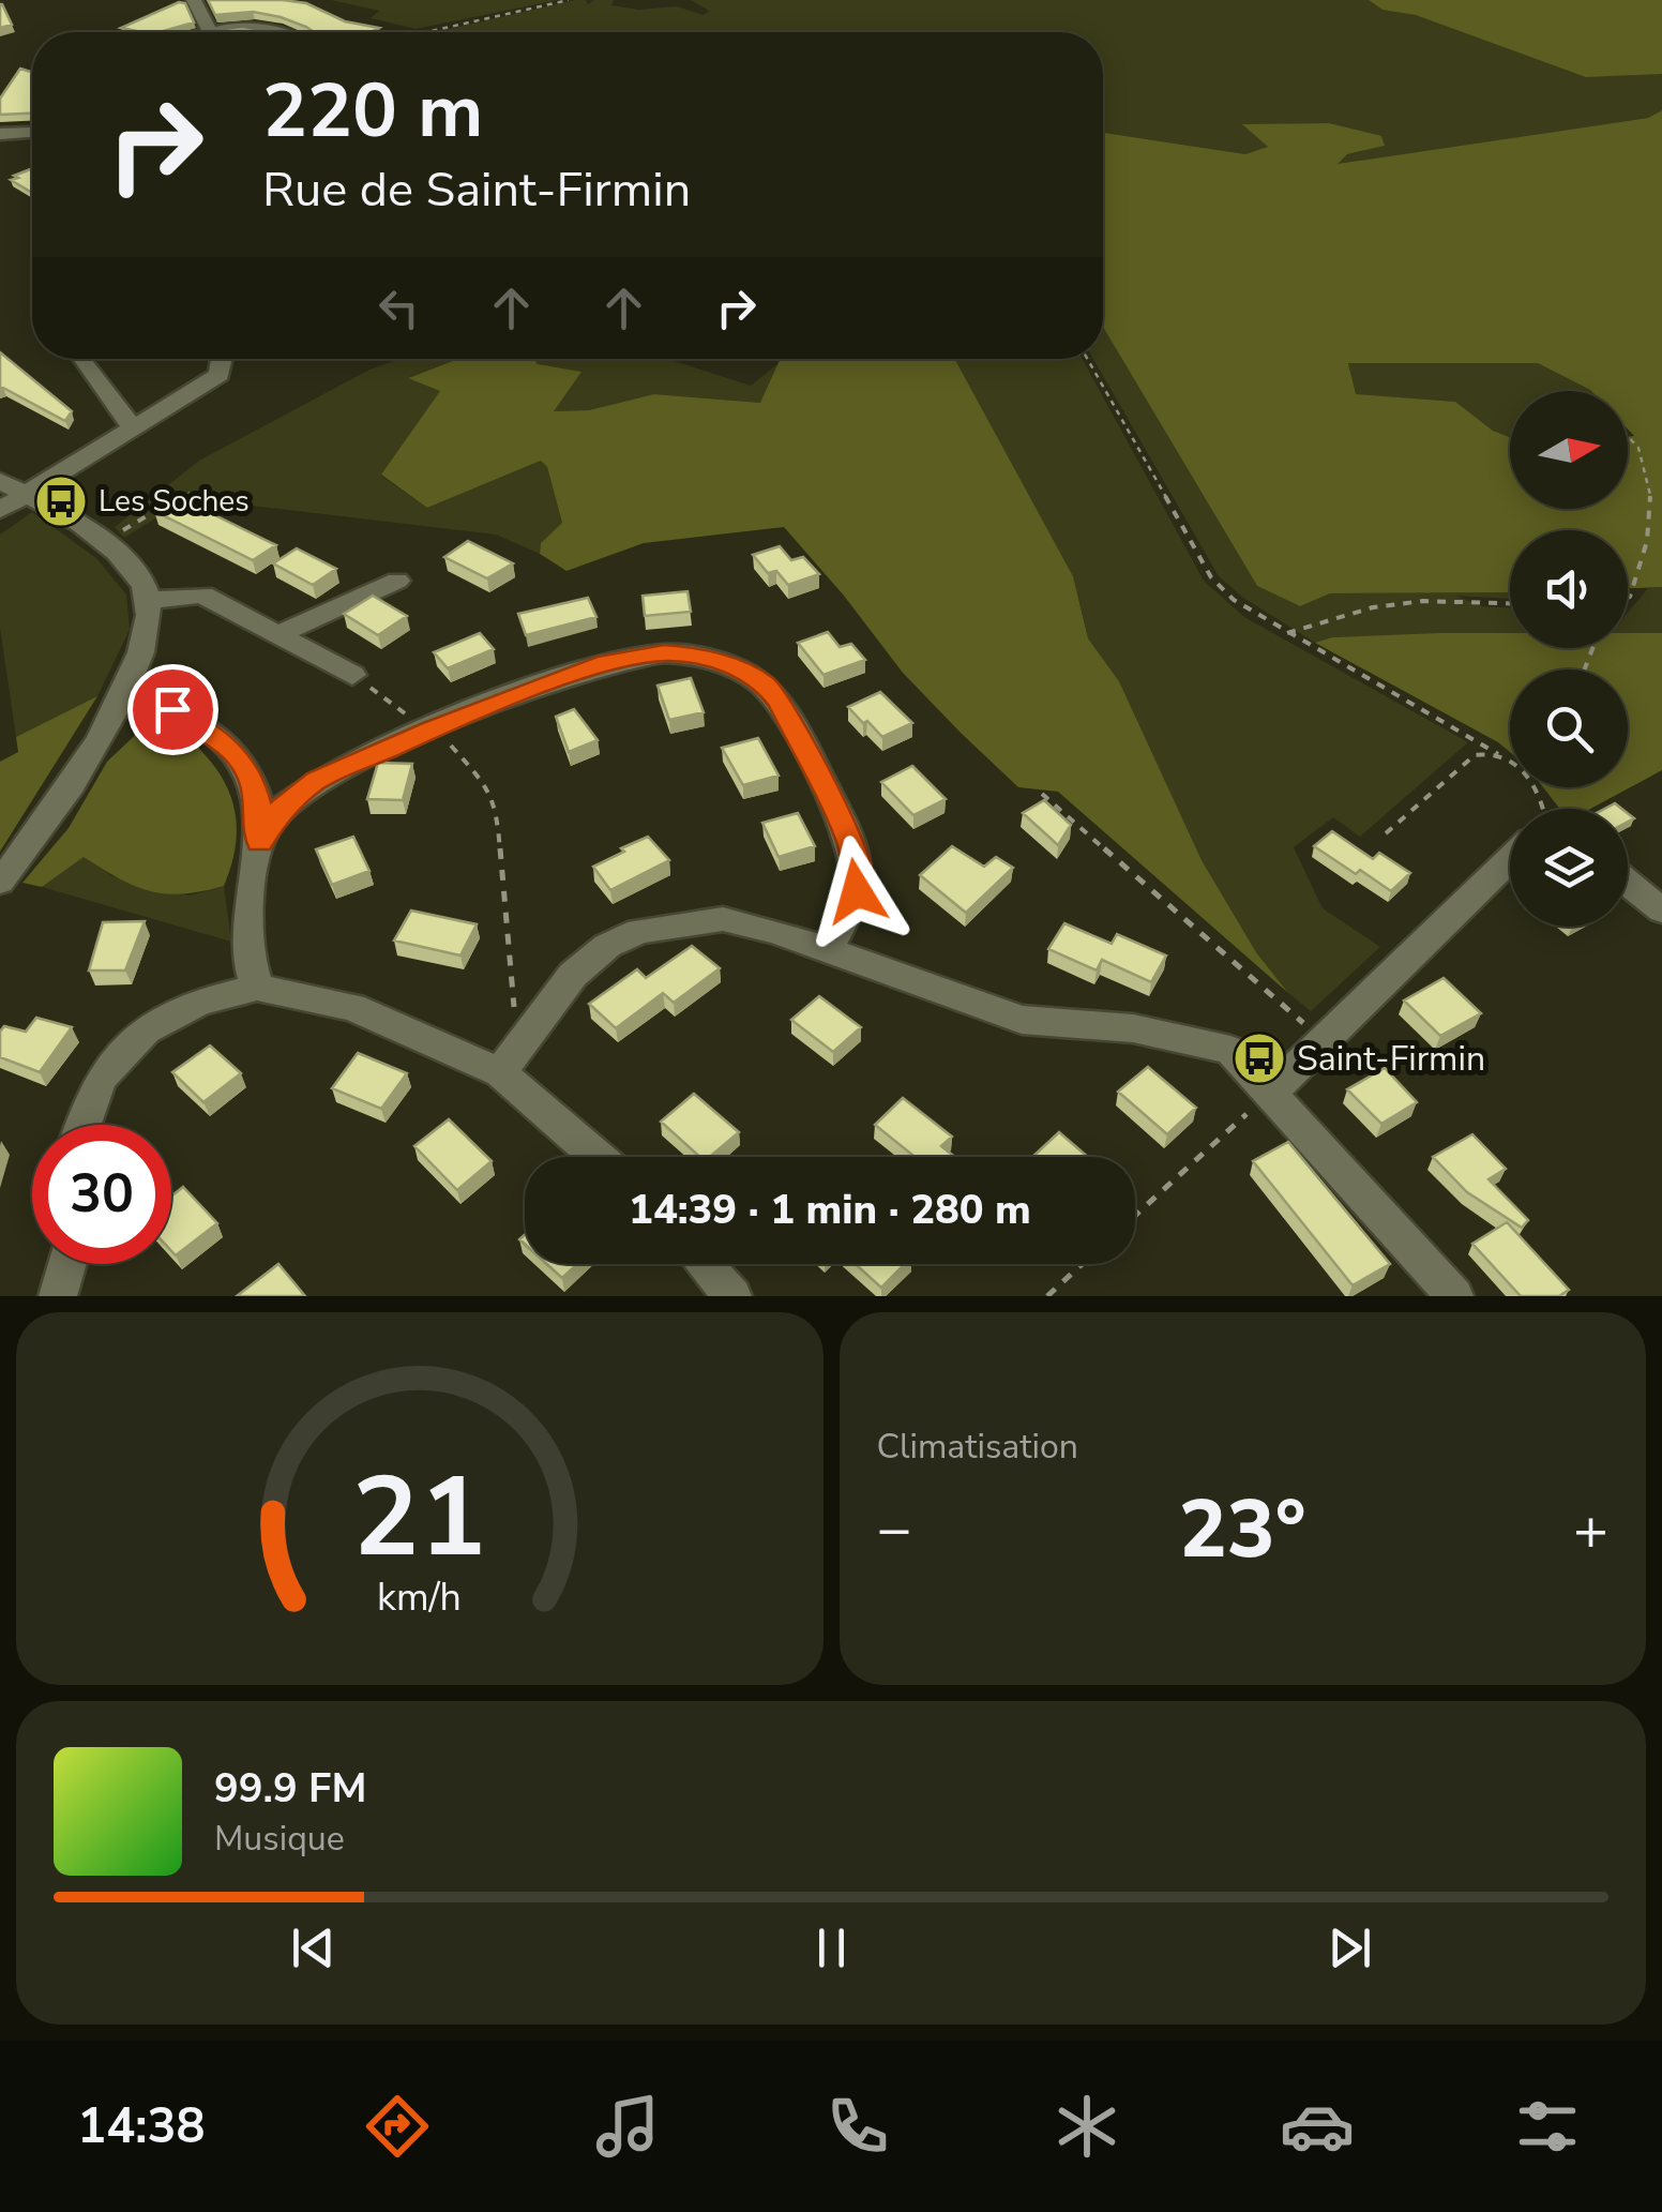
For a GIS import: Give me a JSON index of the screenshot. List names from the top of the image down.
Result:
{
  "places": {
    "bus stop": ["Les Soches", "Saint-Firmin"]
  },
  "north": "right",
  "page": {
    "turn": ["220 m", "Rue de Saint-Firmin"],
    "limit": "30",
    "trip": "14:39 · 1 min · 280 m",
    "tile": "Climatisation",
    "heat": ["−", "23°", "+"],
    "song": ["99.9 FM", "Musique"],
    "tabs": "14:38",
    "gauge": ["21", "km/h"]
  }
}
